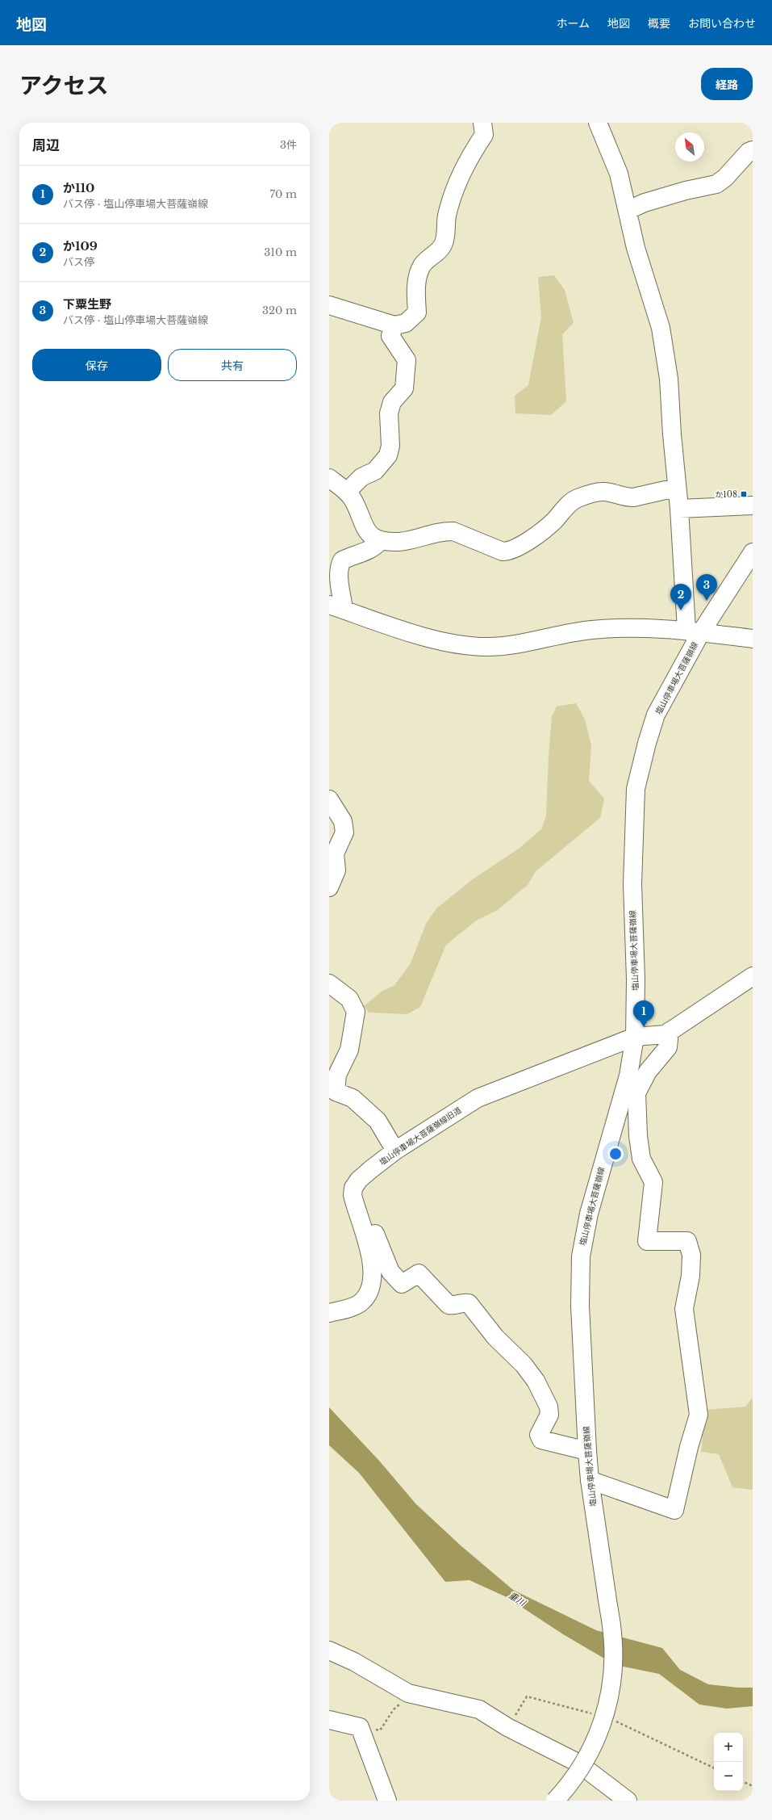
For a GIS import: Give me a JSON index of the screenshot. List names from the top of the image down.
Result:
{
  "streets": {
    "street": ["塩山停車場大菩薩嶺線", "塩山停車場大菩薩嶺線旧道"]
  },
  "crossings": [
    ["塩山停車場大菩薩嶺線", "塩山停車場大菩薩嶺線旧道"]
  ],
  "water": ["重川"],
  "places": {
    "transit": ["か108"]
  },
  "north": "top left",
  "page": {
    "header": "地図",
    "nav": [
      "ホーム",
      "地図",
      "概要",
      "お問い合わせ"
    ],
    "title": "アクセス",
    "buttons": [
      "経路",
      ["保存", "共有"]
    ],
    "heading": ["周辺", "3件"],
    "list": [
      {
        "mark": "1",
        "name": "か110",
        "note": "バス停 · 塩山停車場大菩薩嶺線",
        "value": "70 m"
      },
      {
        "mark": "2",
        "name": "か109",
        "note": "バス停",
        "value": "310 m"
      },
      {
        "mark": "3",
        "name": "下粟生野",
        "note": "バス停 · 塩山停車場大菩薩嶺線",
        "value": "320 m"
      }
    ],
    "pins": ["3", "2", "1"],
    "map_buttons": ["+", "−"]
  }
}
